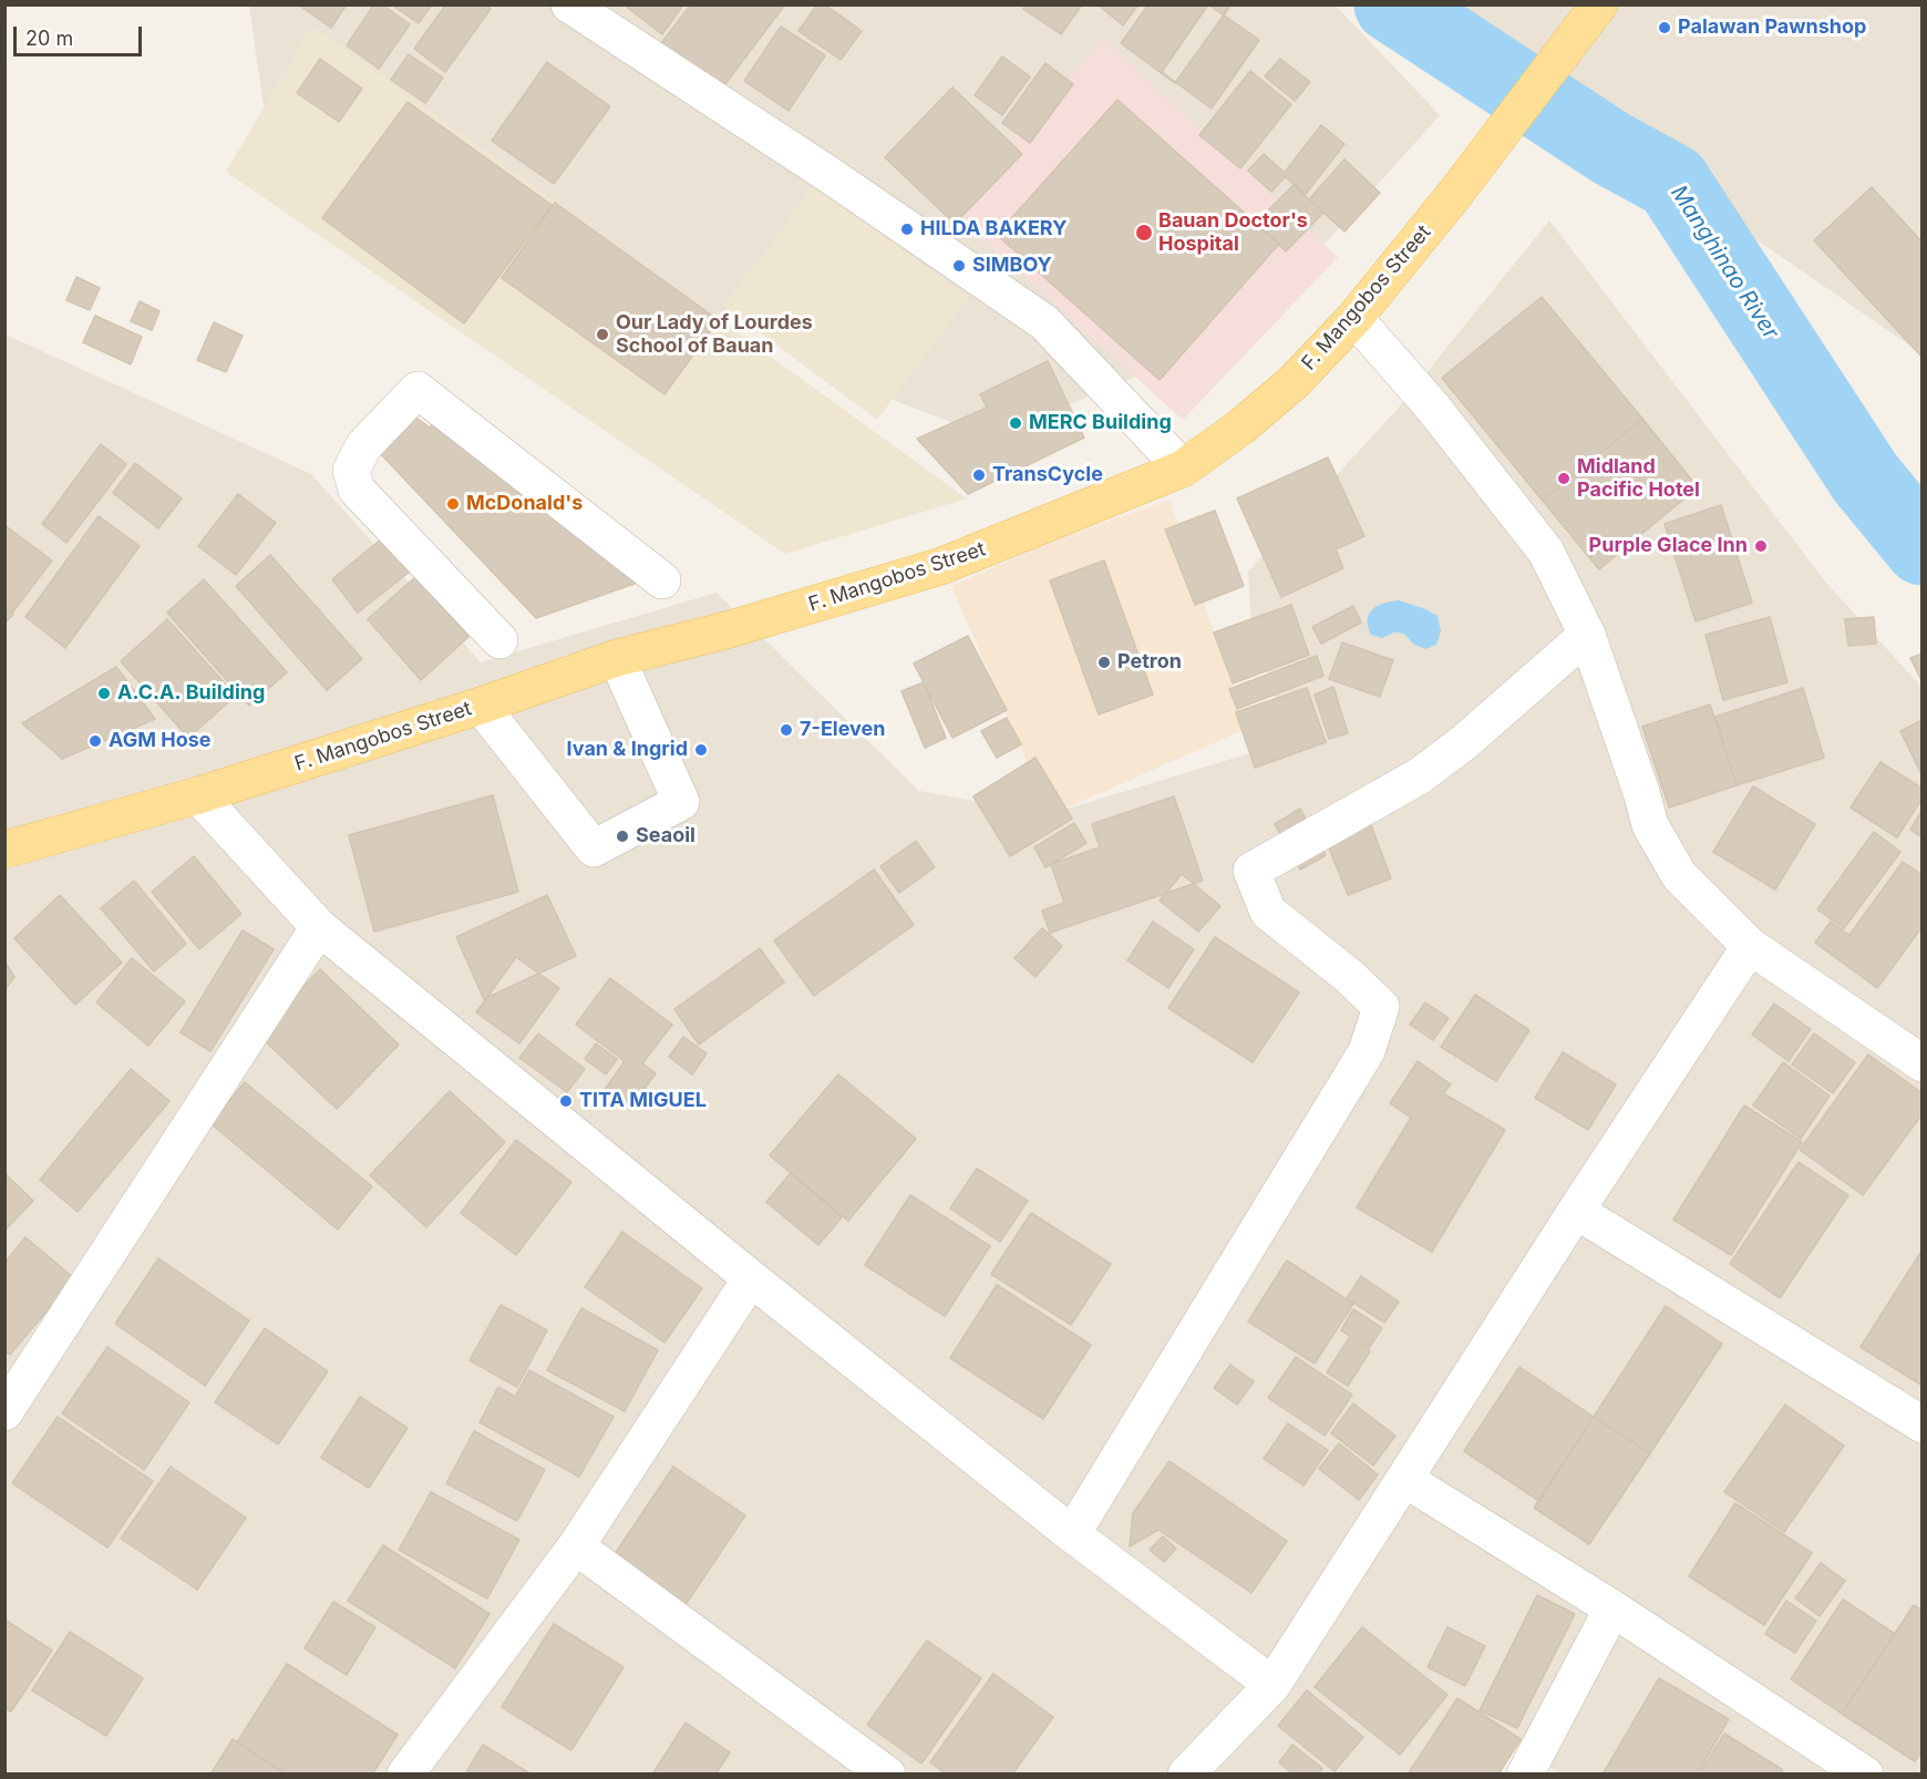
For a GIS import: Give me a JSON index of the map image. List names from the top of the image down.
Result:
{
  "streets": {
    "main road": ["F. Mangobos Street"]
  },
  "water": ["Manghinao River"],
  "places": [
    "Palawan Pawnshop",
    "HILDA BAKERY",
    "Bauan Doctor's Hospital",
    "SIMBOY",
    "Our Lady of Lourdes School of Bauan",
    "MERC Building",
    "TransCycle",
    "Midland Pacific Hotel",
    "McDonald's",
    "Purple Glace Inn",
    "Petron",
    "A.C.A. Building",
    "7-Eleven",
    "AGM Hose",
    "Ivan & Ingrid",
    "Seaoil",
    "TITA MIGUEL"
  ],
  "scale_bar": "20 m"
}
